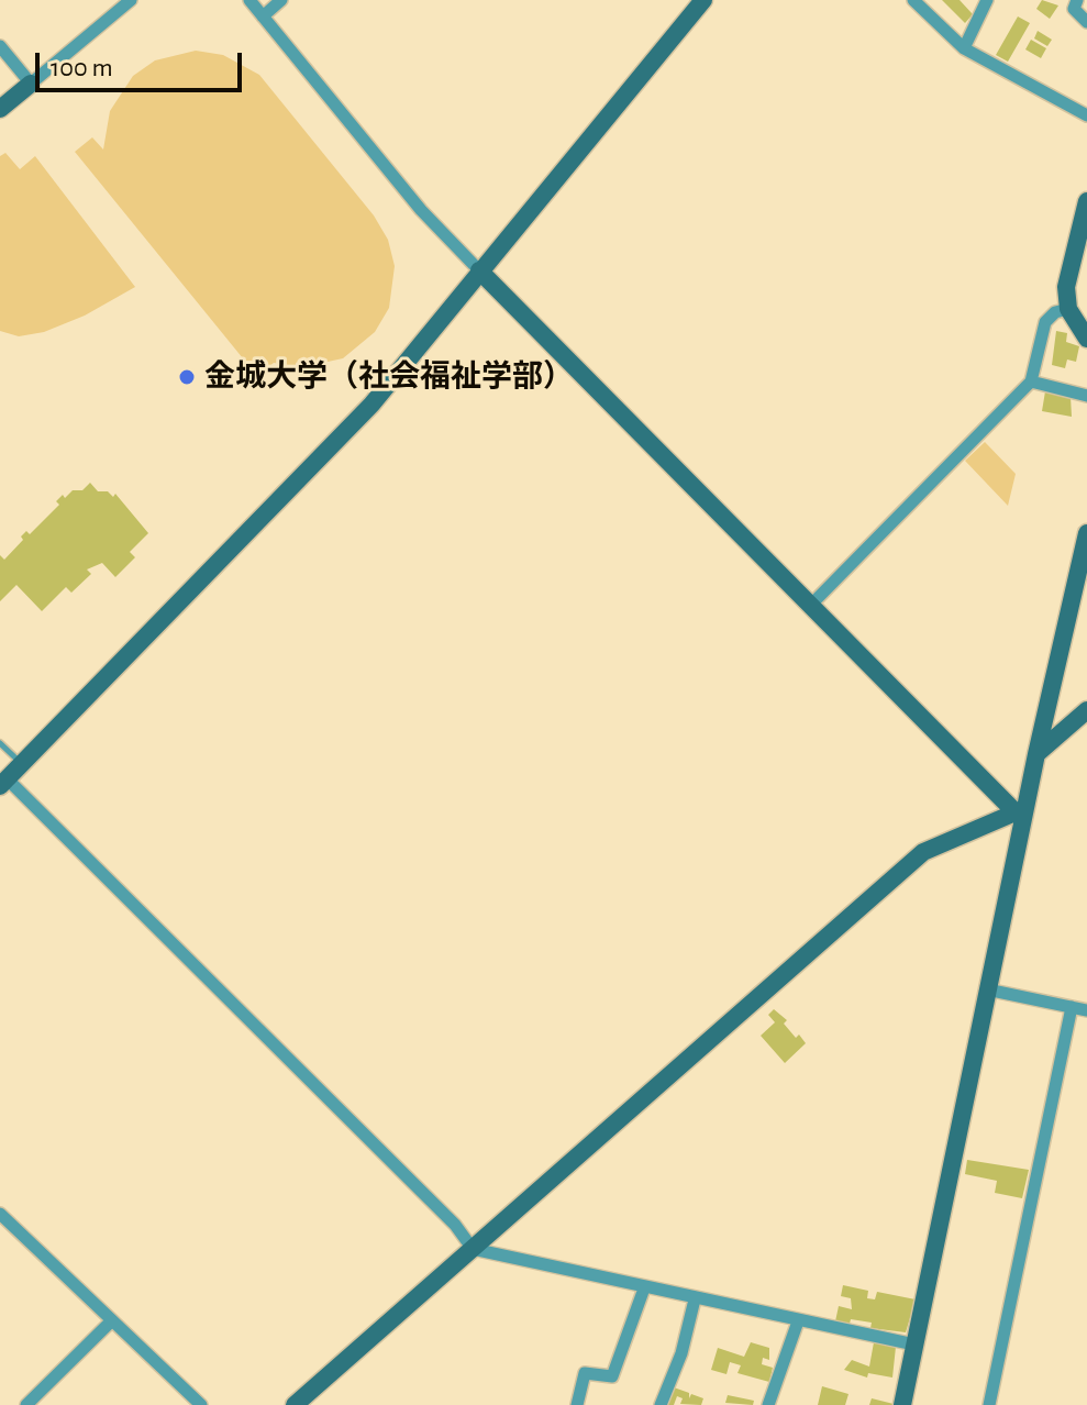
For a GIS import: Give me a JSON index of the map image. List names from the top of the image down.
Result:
{
  "places": ["金城大学（社会福祉学部）"],
  "scale_bar": "100 m"
}
